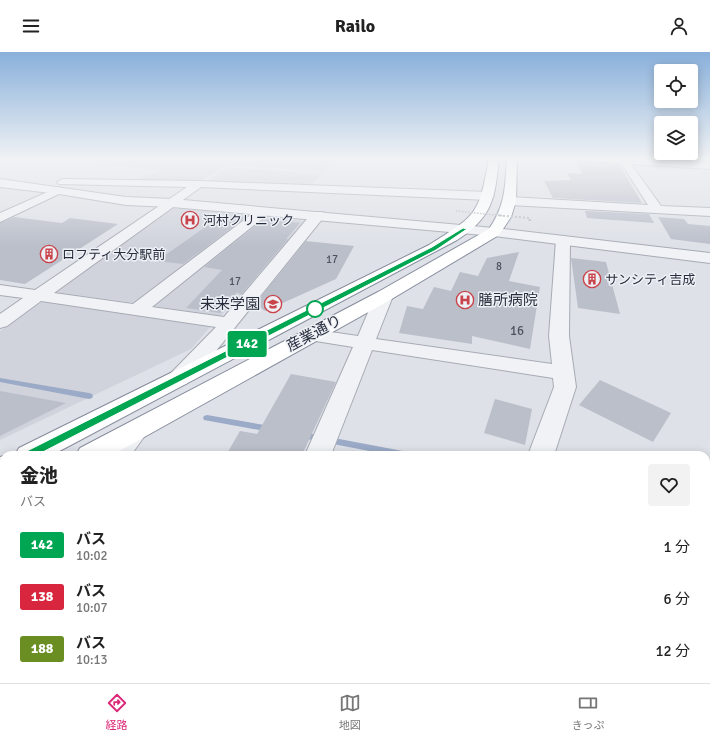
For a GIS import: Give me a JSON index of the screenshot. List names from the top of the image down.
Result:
{
  "streets": {
    "highway": ["産業通り"]
  },
  "places": {
    "hospital": ["河村クリニック", "膳所病院"],
    "building": ["ロフティ大分駅前", "サンシティ吉成"],
    "school or university": ["未来学園"]
  },
  "lines": ["bus line 142"],
  "house_numbers": [
    "17",
    "8",
    "17",
    "16"
  ],
  "page": {
    "header": "Railo",
    "on_map": "142",
    "heading": ["金池", "バス"],
    "list": [
      {
        "mark": "142",
        "name": "バス",
        "note": "10:02",
        "value": "1 分"
      },
      {
        "mark": "138",
        "name": "バス",
        "note": "10:07",
        "value": "6 分"
      },
      {
        "mark": "188",
        "name": "バス",
        "note": "10:13",
        "value": "12 分"
      }
    ],
    "tabs": ["経路", "地図", "きっぷ"]
  }
}
